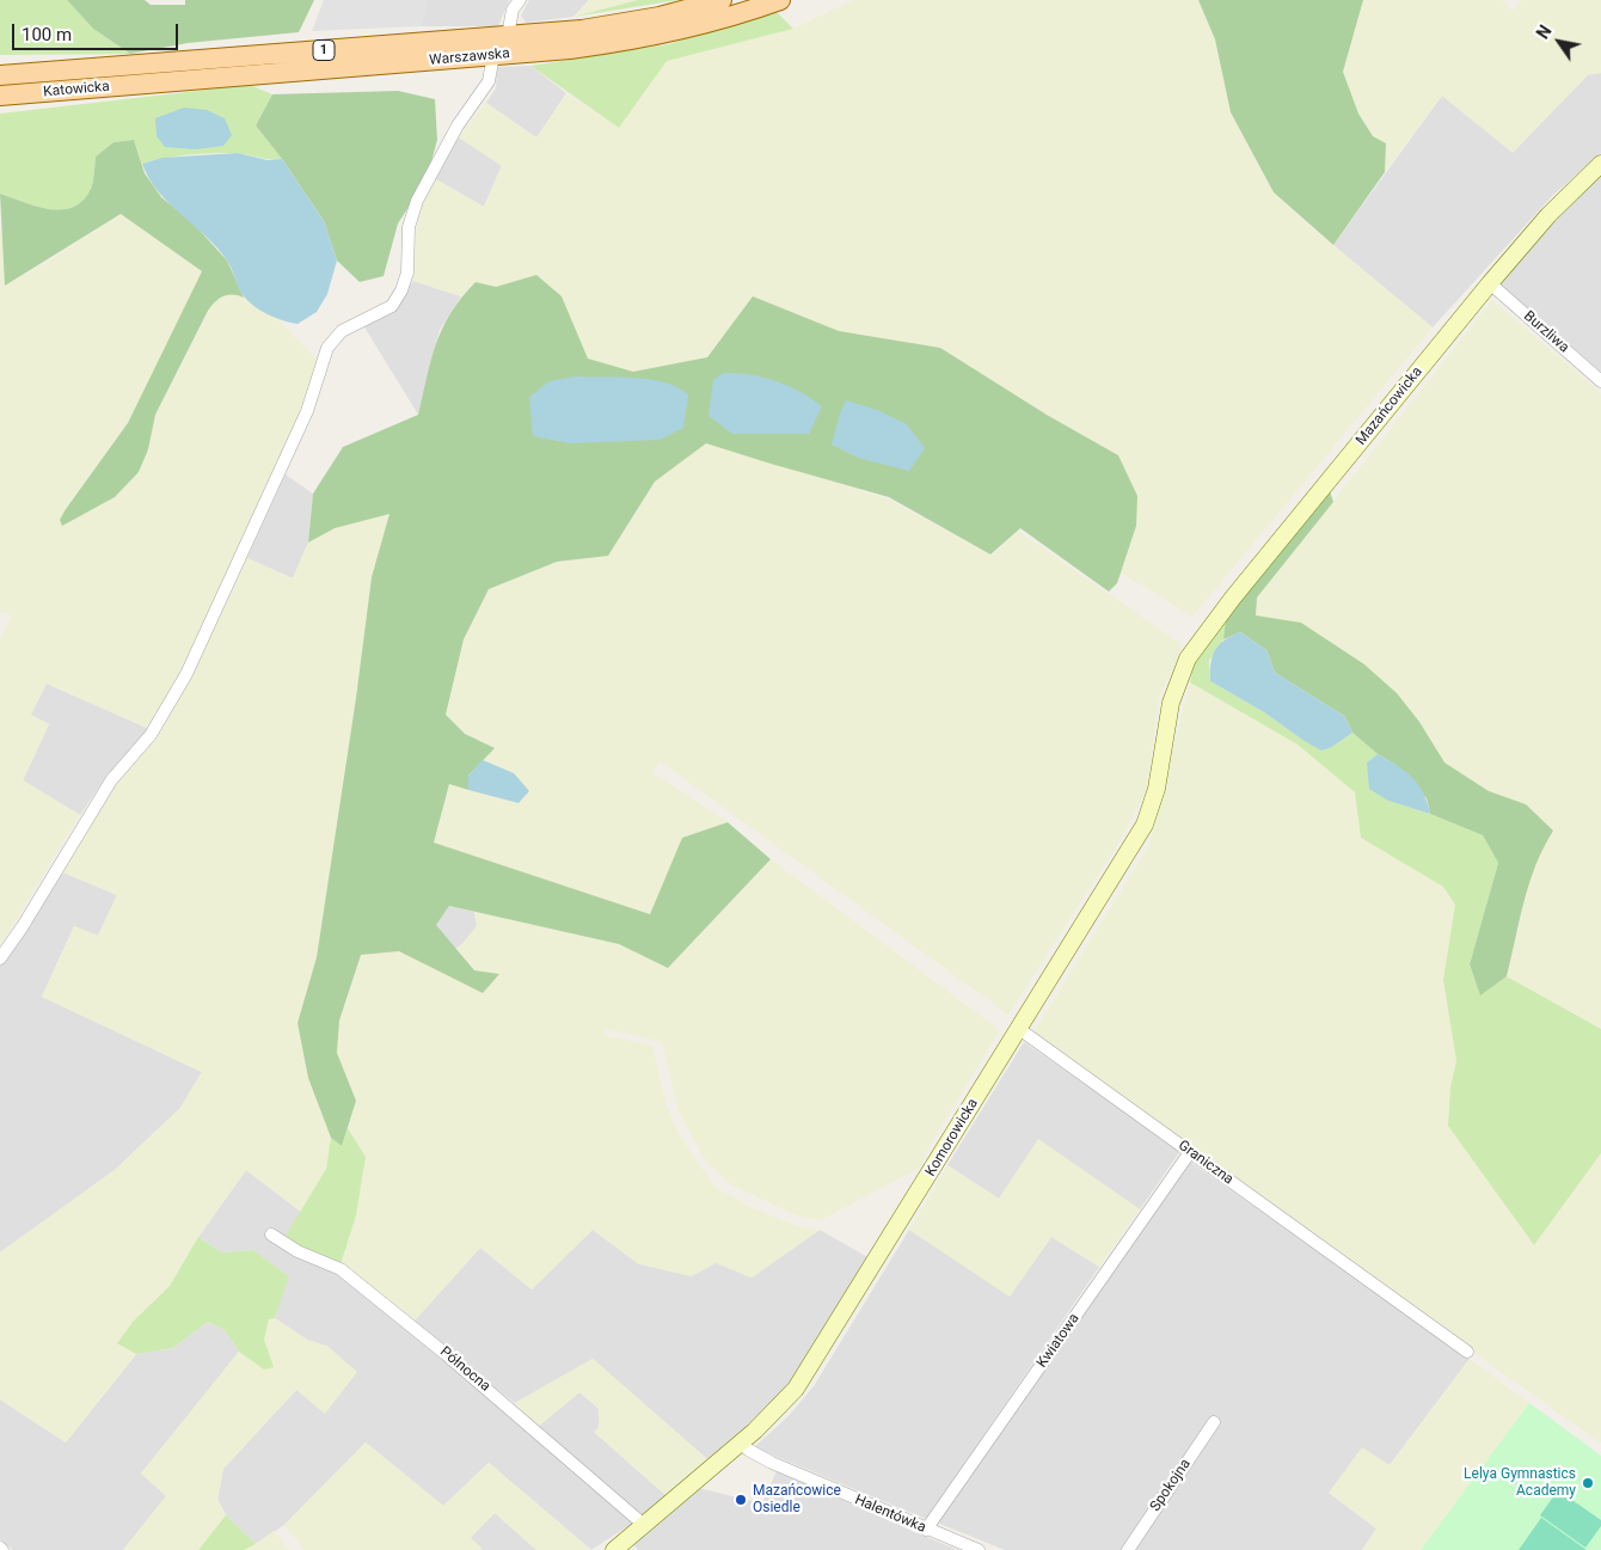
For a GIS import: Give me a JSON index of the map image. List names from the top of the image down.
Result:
{
  "streets": {
    "main road": ["1", "Warszawska", "Katowicka"],
    "street": [
      "Burzliwa",
      "Mazańcowicka",
      "Komorowicka",
      "Graniczna",
      "Kwiatowa",
      "Północna",
      "Spokojna",
      "Halentówka"
    ]
  },
  "crossings": [
    ["Warszawska", "Katowicka"],
    ["Burzliwa", "Mazańcowicka"],
    ["Mazańcowicka", "Komorowicka"],
    ["Komorowicka", "Graniczna"],
    ["Komorowicka", "Północna"],
    ["Komorowicka", "Halentówka"],
    ["Graniczna", "Kwiatowa"],
    ["Kwiatowa", "Halentówka"]
  ],
  "places": ["Lelya Gymnastics Academy", "Mazańcowice Osiedle"],
  "scale_bar": "100 m",
  "north": "top left"
}
